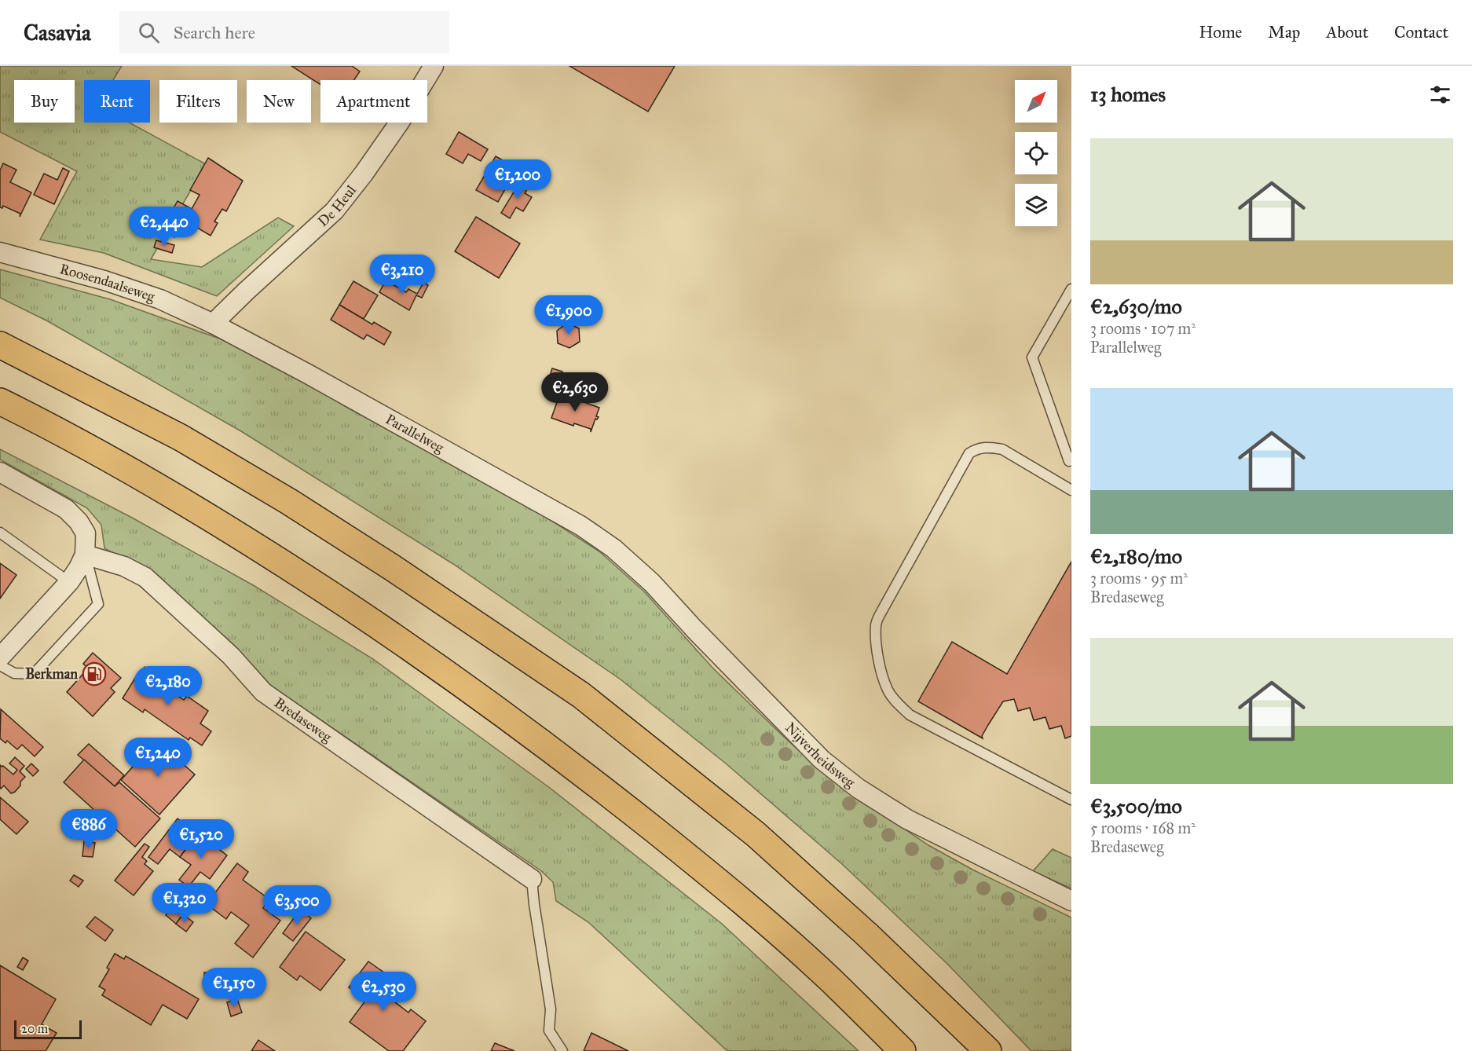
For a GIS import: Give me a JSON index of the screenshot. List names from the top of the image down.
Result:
{
  "streets": {
    "street": [
      "De Heul",
      "Roosendaalseweg",
      "Parallelweg",
      "Bredaseweg",
      "Nijverheidsweg"
    ]
  },
  "crossings": [
    ["De Heul", "Roosendaalseweg"],
    ["De Heul", "Parallelweg"],
    ["Roosendaalseweg", "Parallelweg"],
    ["Parallelweg", "Nijverheidsweg"]
  ],
  "places": {
    "fuel station": ["Berkman"]
  },
  "scale_bar": "20 m",
  "north": "top right",
  "page": {
    "header": "Casavia",
    "search": "Search here",
    "nav": [
      "Home",
      "Map",
      "About",
      "Contact"
    ],
    "heading": "13 homes",
    "chip": [
      "Buy",
      "Rent",
      "Filters",
      "New",
      "Apartment"
    ],
    "list": [
      {
        "name": "€2,630/mo",
        "note": "3 rooms · 107 m² · Parallelweg"
      },
      {
        "name": "€2,180/mo",
        "note": "3 rooms · 95 m² · Bredaseweg"
      },
      {
        "name": "€3,500/mo",
        "note": "5 rooms · 168 m² · Bredaseweg"
      }
    ],
    "price": [
      "€1,200",
      "€2,440",
      "€3,210",
      "€1,900",
      "€2,630",
      "€2,180",
      "€1,240",
      "€886",
      "€1,520",
      "€1,320",
      "€3,500",
      "€1,150",
      "€2,530"
    ],
    "scale": "20 m"
  }
}
